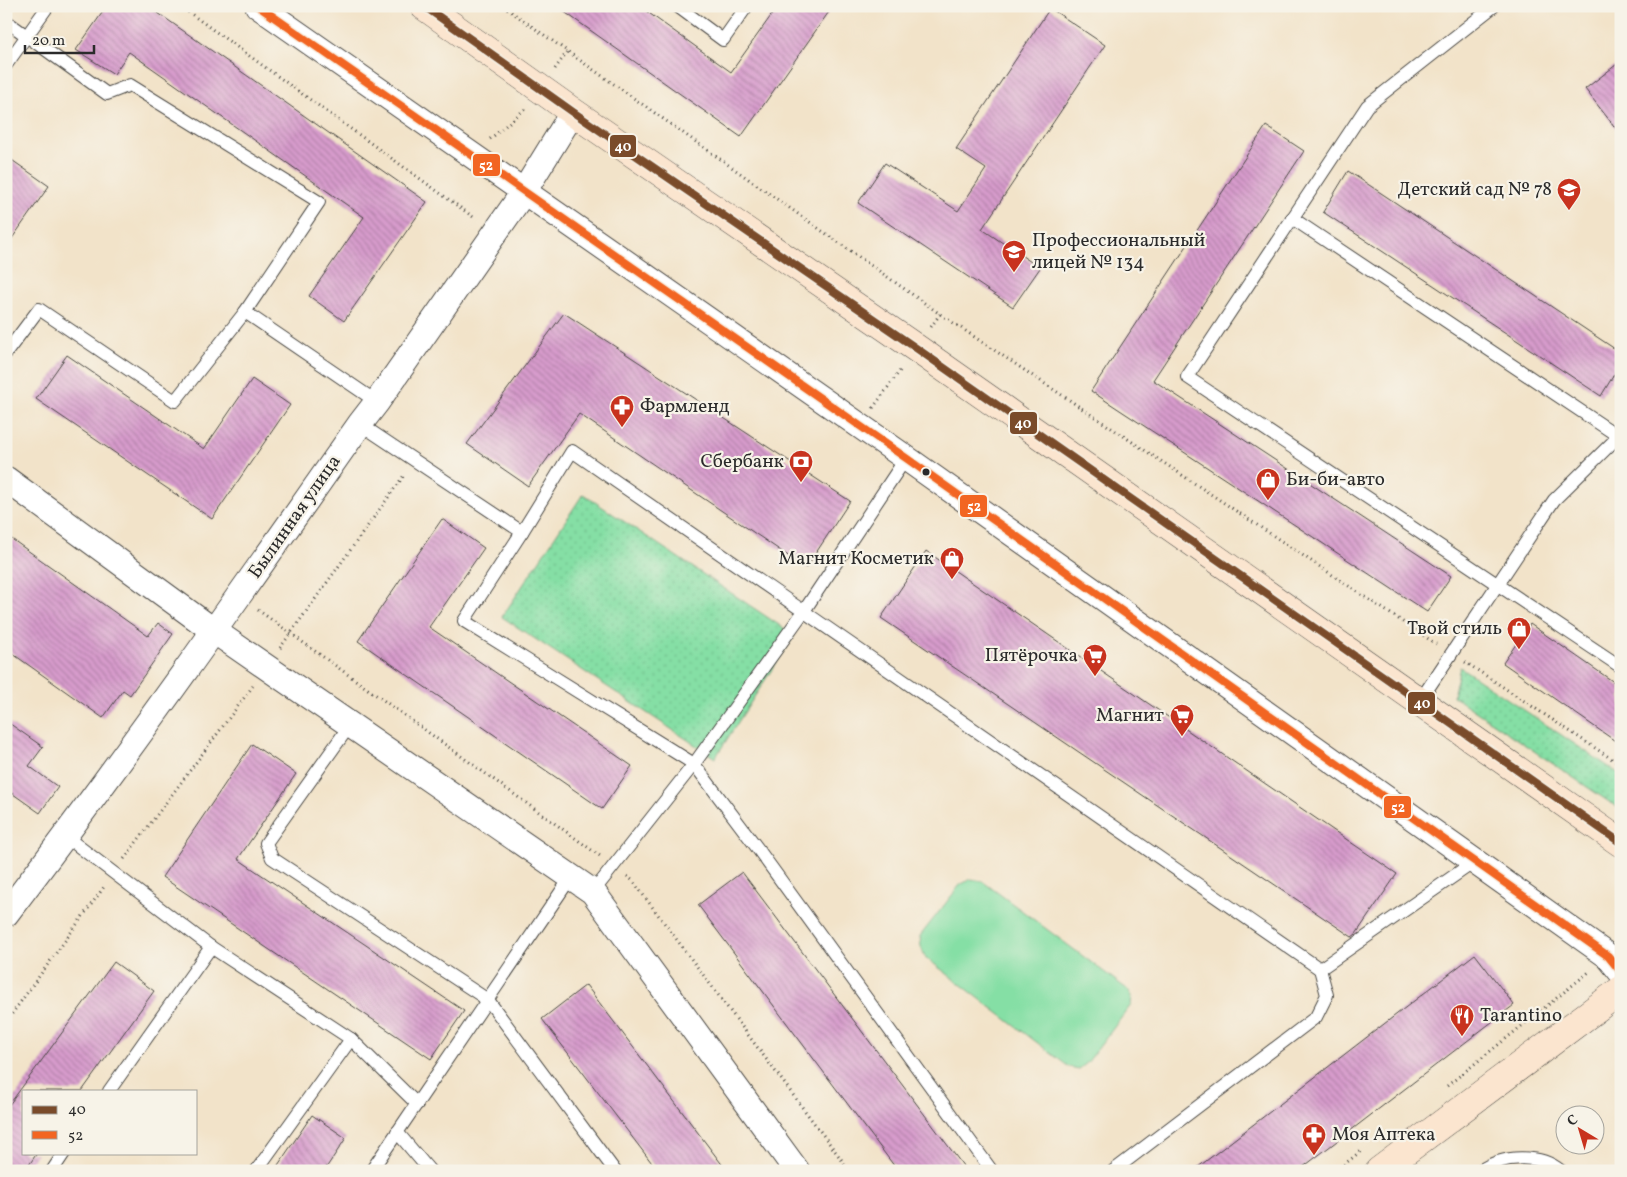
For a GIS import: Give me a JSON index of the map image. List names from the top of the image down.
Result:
{
  "streets": {
    "street": ["Былинная улица"]
  },
  "places": {
    "school or university": ["Детский сад № 78", "Профессиональный лицей № 134"],
    "pharmacy": ["Фармленд", "Моя Аптека"],
    "bank": ["Сбербанк"],
    "shop": ["Би-би-авто", "Магнит Косметик", "Твой стиль"],
    "supermarket": ["Пятёрочка", "Магнит"],
    "restaurant": ["Tarantino"]
  },
  "lines": ["transit line 40", "transit line 52"],
  "legend": ["40", "52"],
  "scale_bar": "20 m",
  "north": "top left"
}
